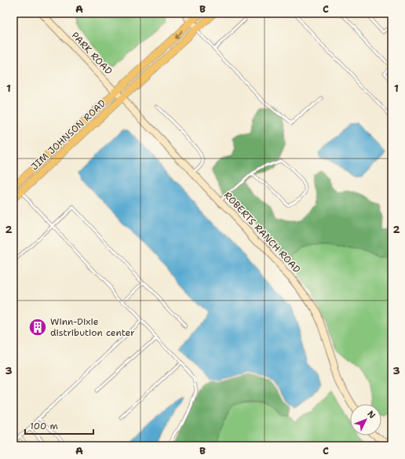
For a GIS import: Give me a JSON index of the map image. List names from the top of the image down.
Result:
{
  "streets": {
    "main road": ["JIM JOHNSON ROAD"],
    "street": ["PARK ROAD", "ROBERTS RANCH ROAD"]
  },
  "crossings": [
    ["PARK ROAD", "JIM JOHNSON ROAD"],
    ["PARK ROAD", "ROBERTS RANCH ROAD"],
    ["JIM JOHNSON ROAD", "ROBERTS RANCH ROAD"]
  ],
  "places": {
    "building": ["Winn-Dixie distribution center"]
  },
  "scale_bar": "100 m",
  "north": "top right",
  "grid": {
    "columns": ["A", "B", "C"],
    "rows": ["1", "2", "3"]
  }
}
